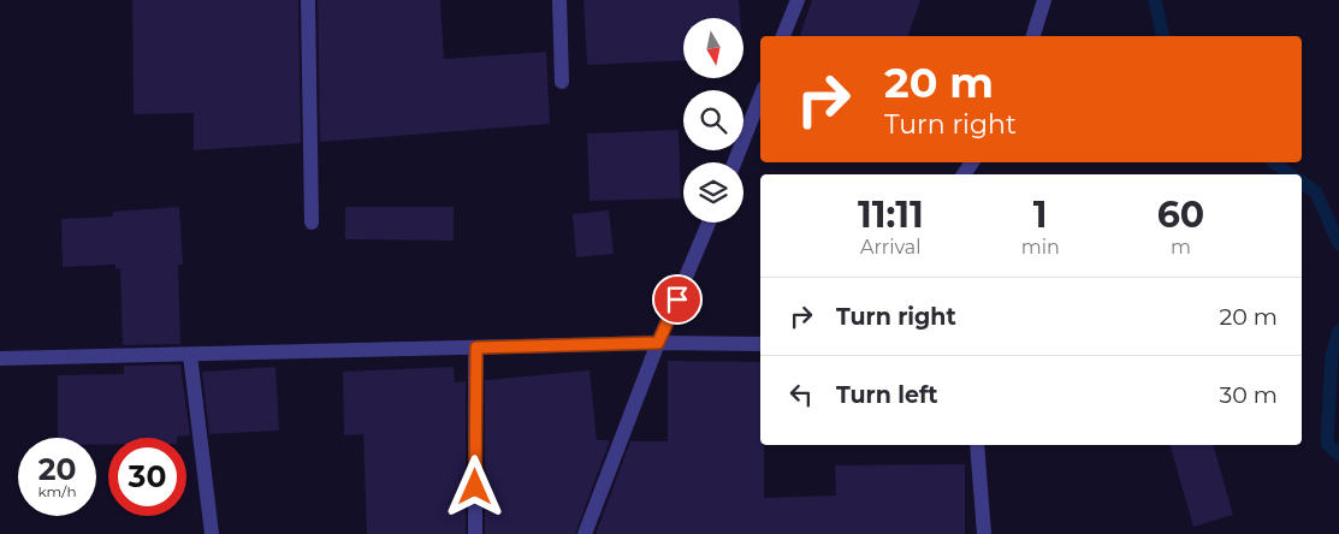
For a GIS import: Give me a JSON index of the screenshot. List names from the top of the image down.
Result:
{
  "north": "bottom",
  "page": {
    "turn": ["20 m", "Turn right"],
    "eta": [
      "11:11",
      "Arrival",
      "1",
      "min",
      "60",
      "m"
    ],
    "list": [
      {
        "name": "Turn right",
        "value": "20 m"
      },
      {
        "name": "Turn left",
        "value": "30 m"
      }
    ],
    "speed": "20 km/h",
    "limit": "30"
  }
}
